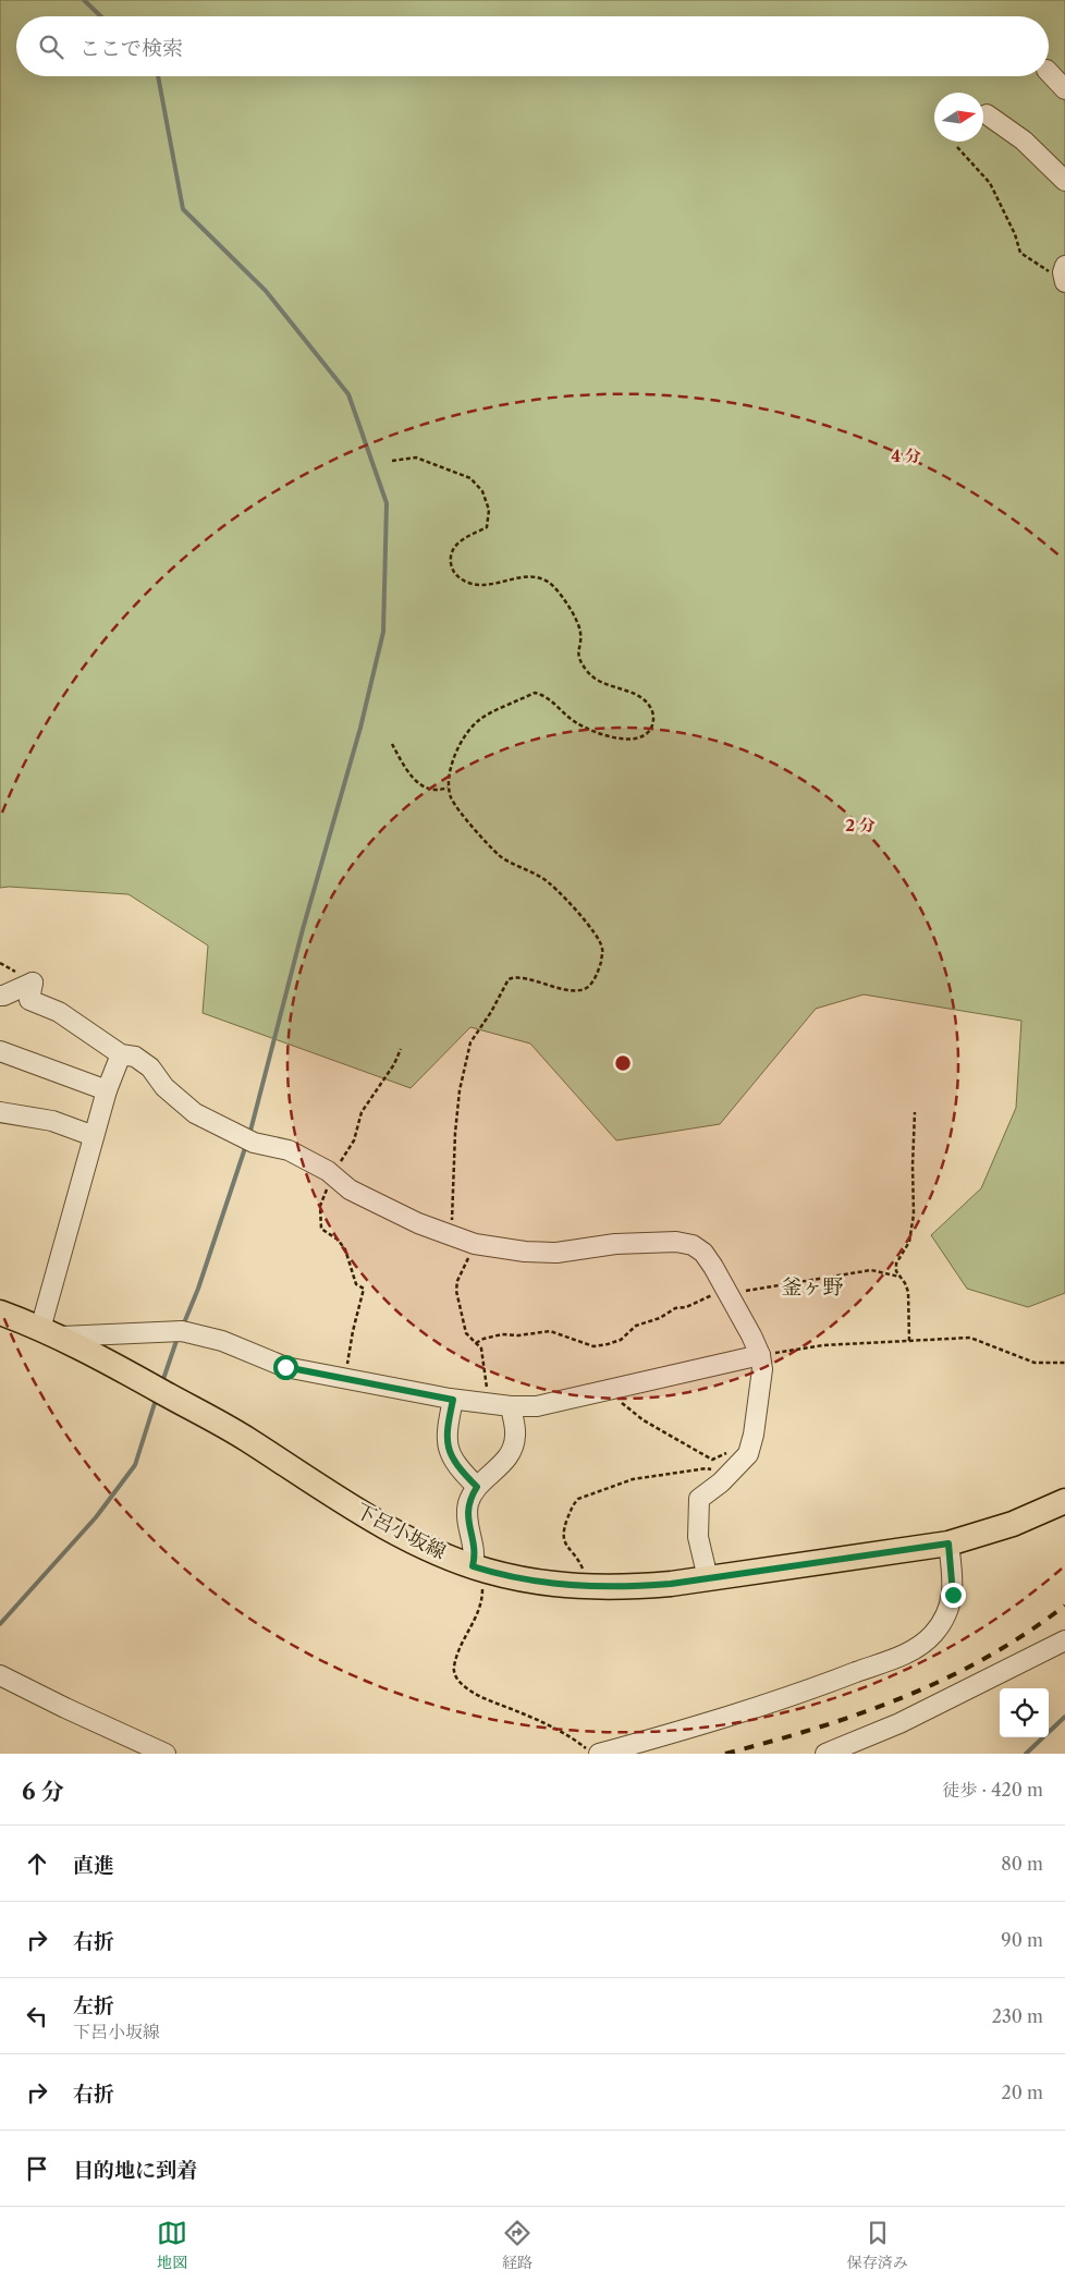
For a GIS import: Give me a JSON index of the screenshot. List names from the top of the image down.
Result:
{
  "streets": {
    "main road": ["下呂小坂線"]
  },
  "districts": ["釜ヶ野"],
  "north": "right",
  "page": {
    "search": "ここで検索",
    "heading": ["6 分", "徒歩 · 420 m"],
    "list": [
      ["直進", "80 m"],
      ["右折", "90 m"],
      ["左折", "下呂小坂線", "230 m"],
      ["右折", "20 m"],
      "目的地に到着"
    ],
    "nav": ["地図", "経路", "保存済み"]
  },
  "rings": ["4 分", "2 分"]
}
